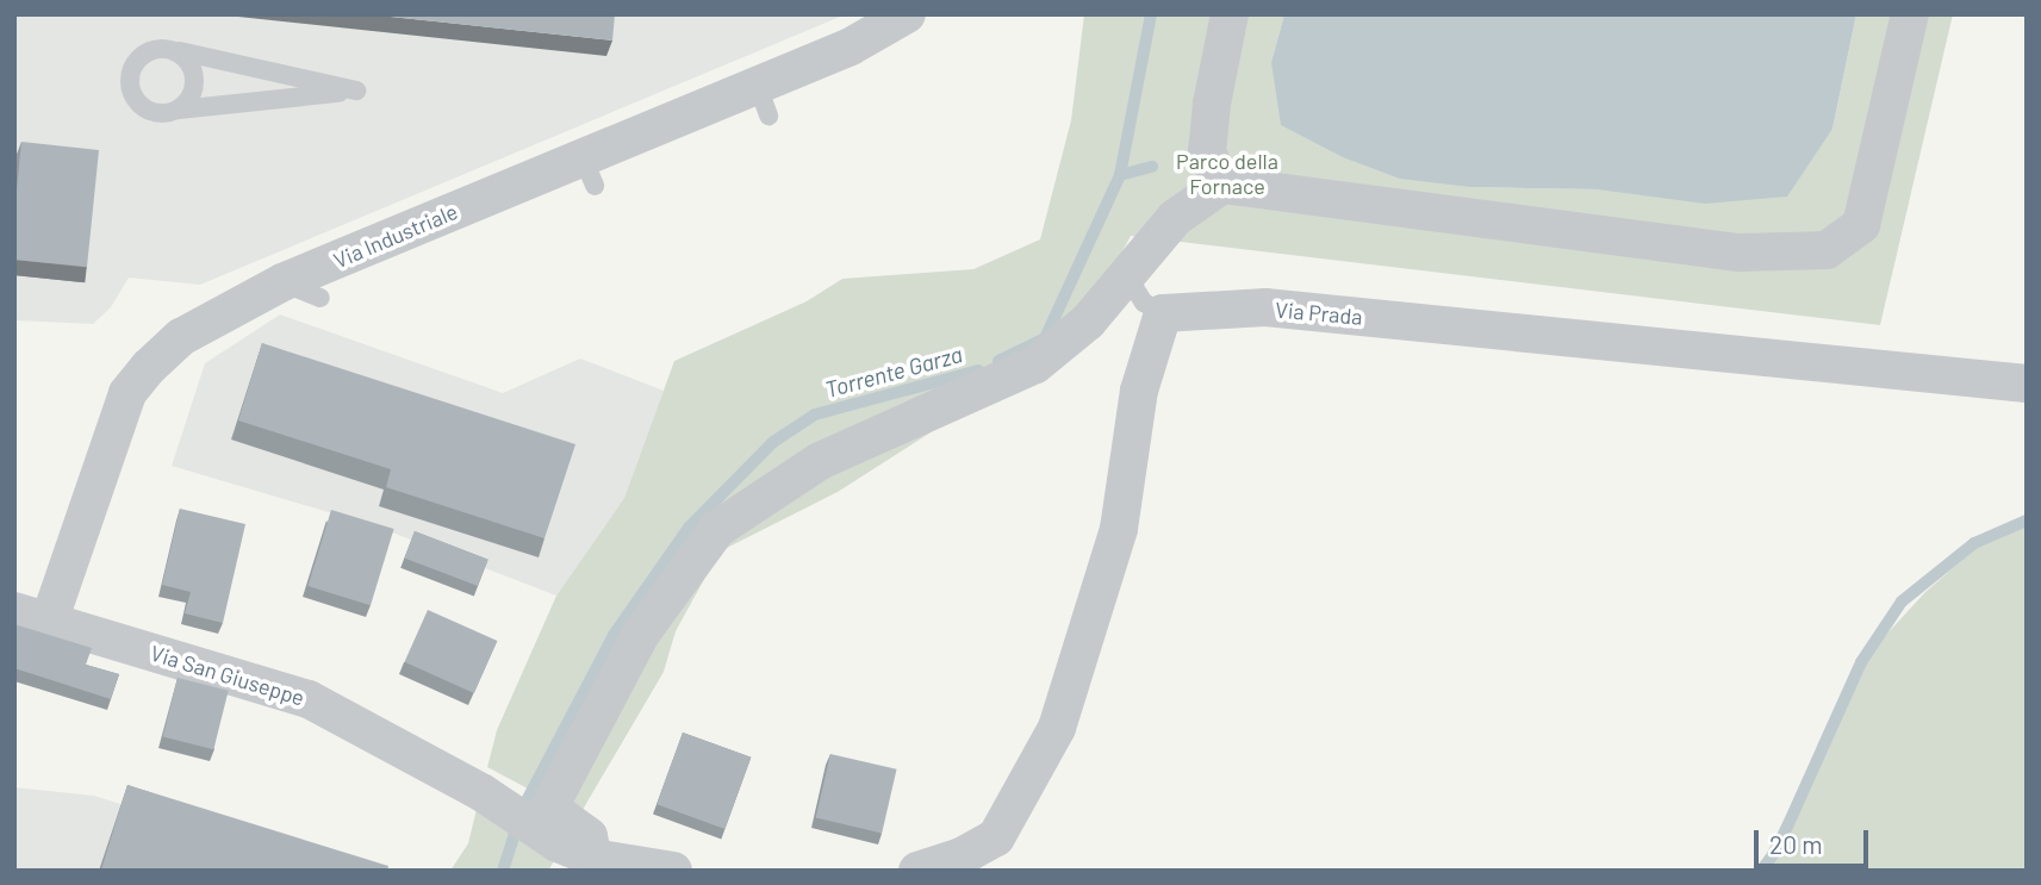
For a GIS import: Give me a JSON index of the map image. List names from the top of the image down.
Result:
{
  "streets": {
    "street": ["Via Industriale", "Via Prada", "Via San Giuseppe"]
  },
  "crossings": [
    ["Via Industriale", "Via San Giuseppe"]
  ],
  "water": ["Torrente Garza"],
  "parks": ["Parco della Fornace"],
  "scale_bar": "20 m"
}
